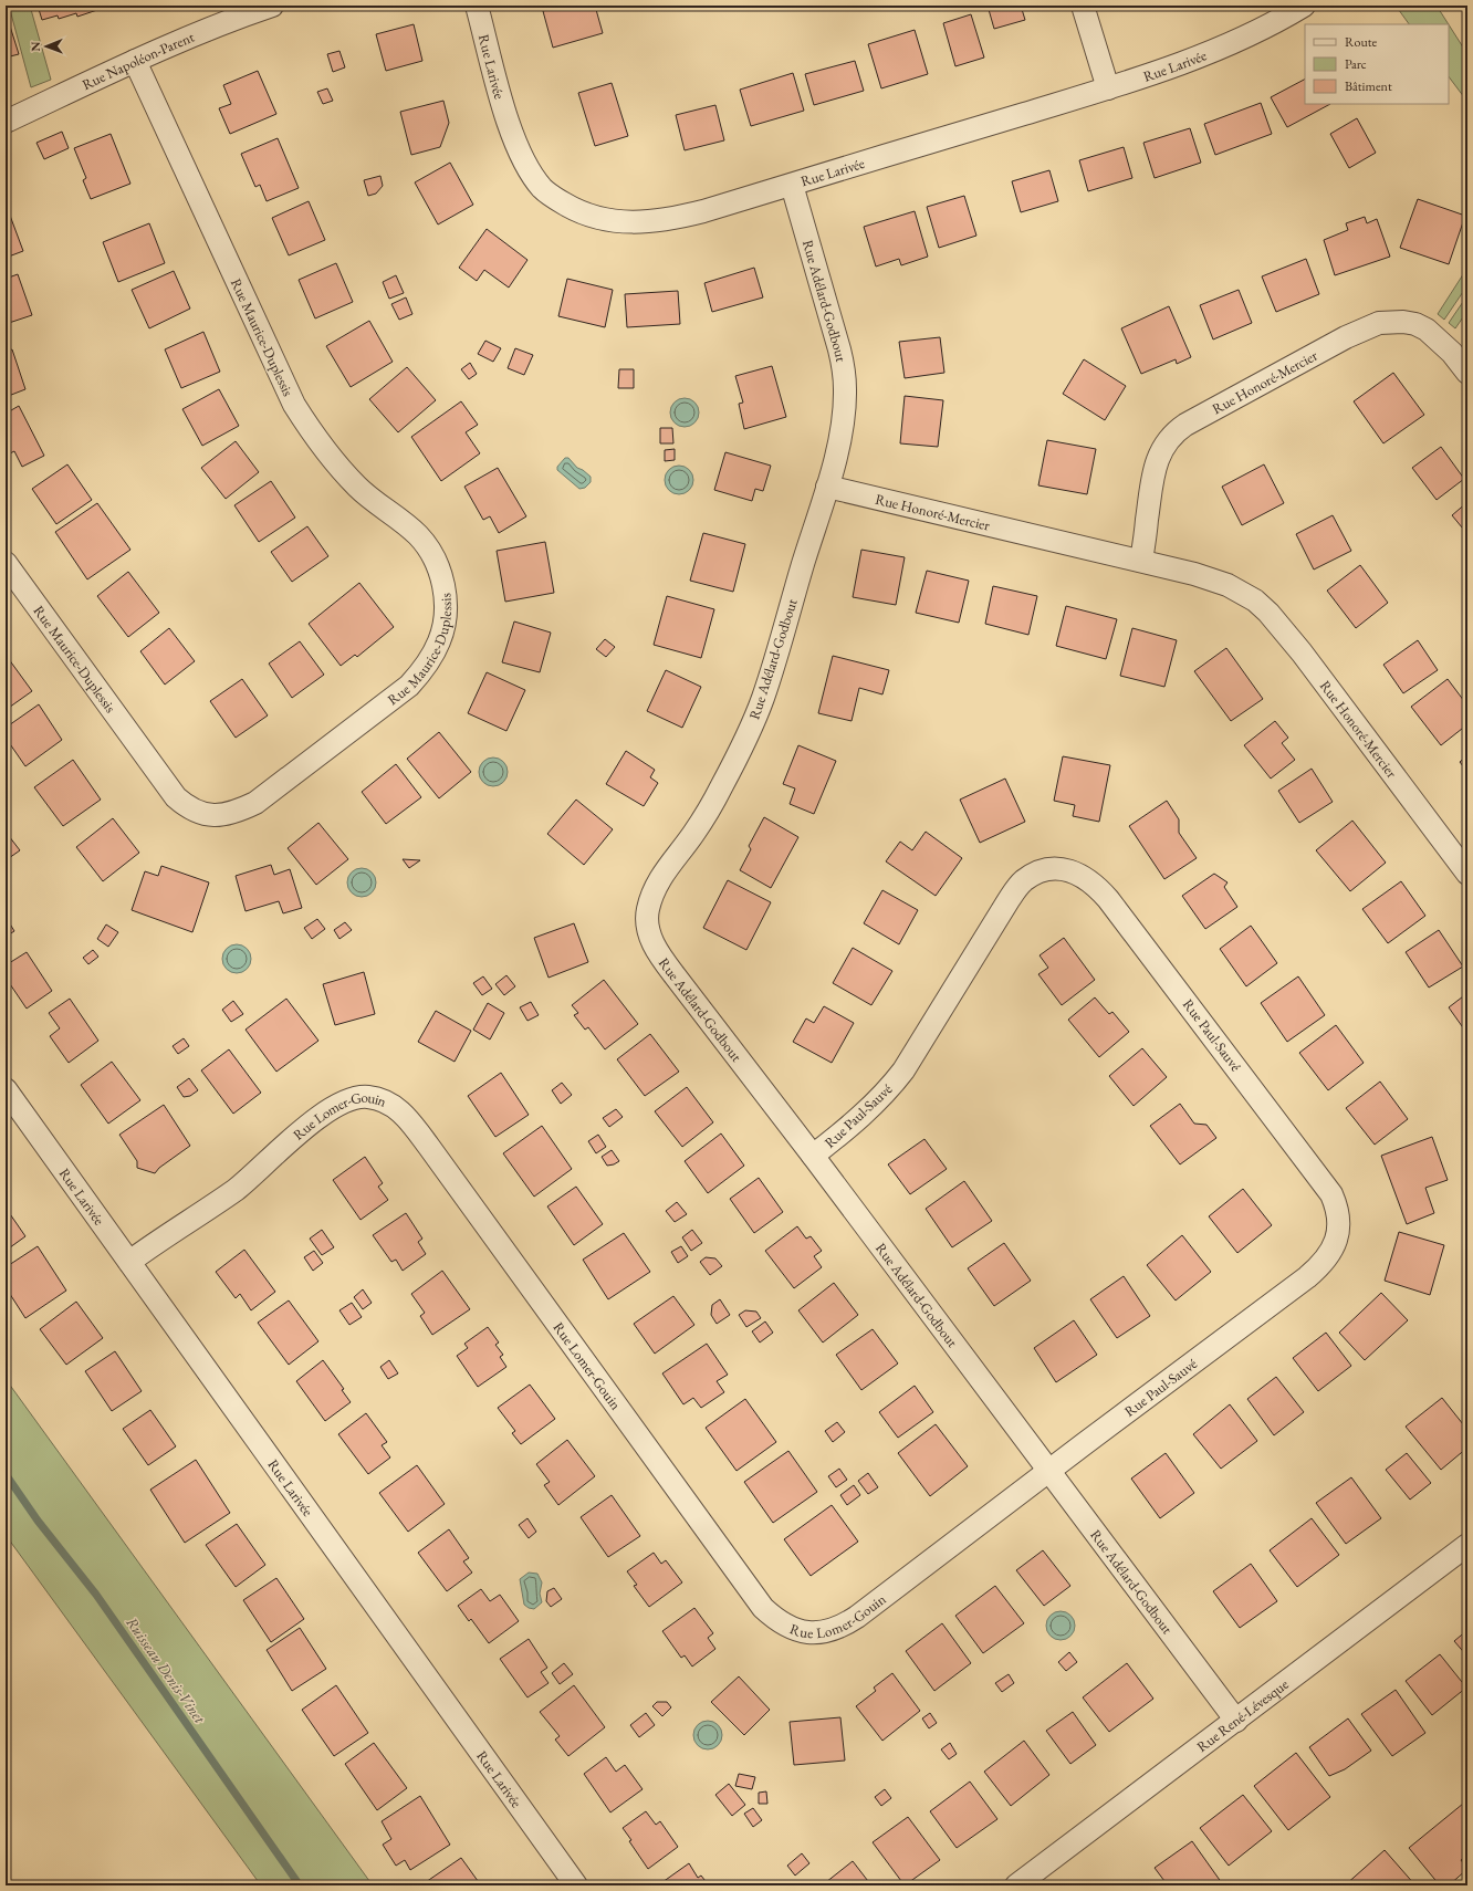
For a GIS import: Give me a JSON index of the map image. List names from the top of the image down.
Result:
{
  "streets": {
    "street": [
      "Rue Napoléon-Parent",
      "Rue Larivée",
      "Rue Adélard-Godbout",
      "Rue Maurice-Duplessis",
      "Rue Honoré-Mercier",
      "Rue Paul-Sauvé",
      "Rue Lomer-Gouin",
      "Rue René-Lévesque"
    ]
  },
  "crossings": [
    ["Rue Napoléon-Parent", "Rue Maurice-Duplessis"],
    ["Rue Larivée", "Rue Adélard-Godbout"],
    ["Rue Larivée", "Rue Lomer-Gouin"],
    ["Rue Adélard-Godbout", "Rue Honoré-Mercier"],
    ["Rue Adélard-Godbout", "Rue Paul-Sauvé"],
    ["Rue Adélard-Godbout", "Rue Lomer-Gouin"],
    ["Rue Adélard-Godbout", "Rue René-Lévesque"],
    ["Rue Paul-Sauvé", "Rue Lomer-Gouin"]
  ],
  "water": ["Ruisseau Denis-Vinet"],
  "legend": ["Route", "Parc", "Bâtiment"],
  "north": "left"
}
